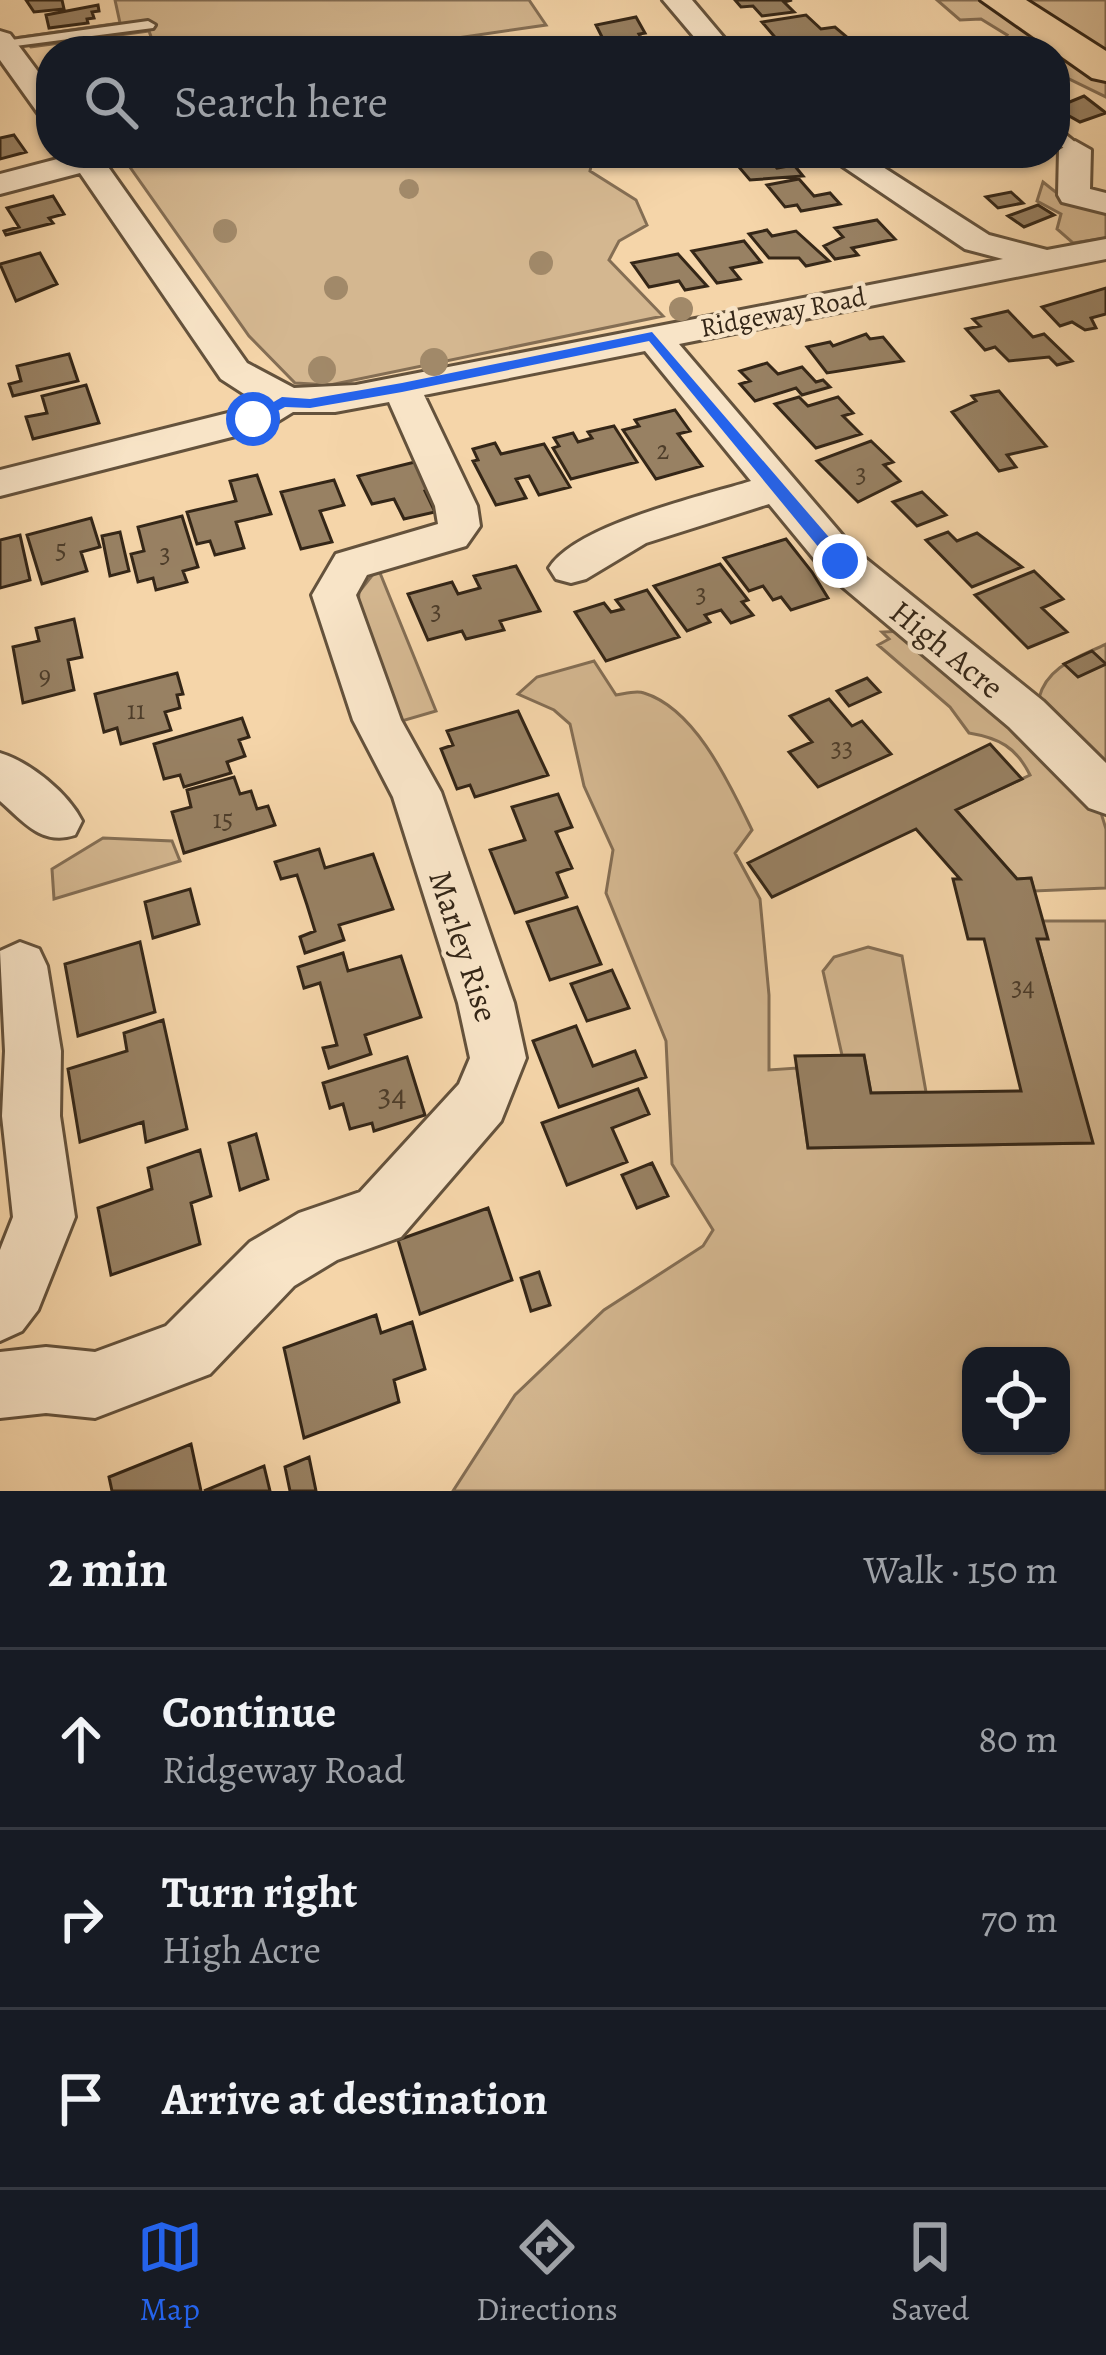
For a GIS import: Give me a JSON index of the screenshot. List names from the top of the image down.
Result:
{
  "streets": {
    "street": ["Ridgeway Road", "High Acre", "Marley Rise"]
  },
  "crossings": [
    ["Ridgeway Road", "High Acre"],
    ["Ridgeway Road", "Marley Rise"]
  ],
  "house_numbers": [
    "2",
    "3",
    "5",
    "3",
    "3",
    "3",
    "9",
    "11",
    "33",
    "15",
    "34",
    "34"
  ],
  "page": {
    "search": "Search here",
    "heading": ["2 min", "Walk · 150 m"],
    "list": [
      ["Continue", "Ridgeway Road", "80 m"],
      ["Turn right", "High Acre", "70 m"],
      "Arrive at destination"
    ],
    "nav": ["Map", "Directions", "Saved"]
  }
}
